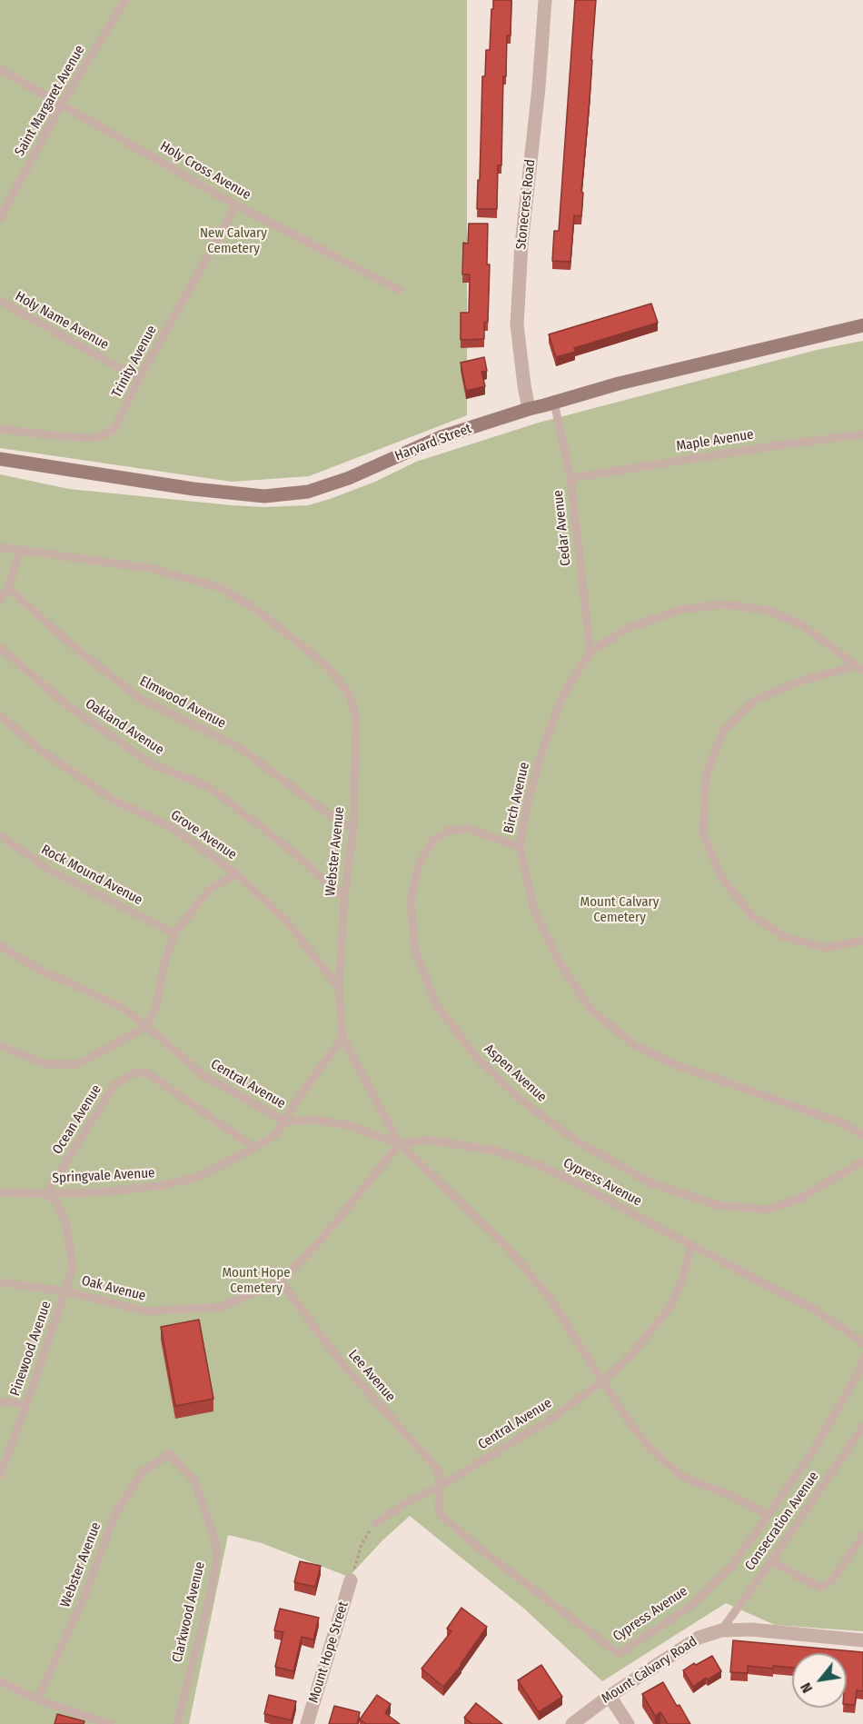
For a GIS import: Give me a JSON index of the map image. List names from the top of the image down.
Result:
{
  "streets": {
    "main road": ["Harvard Street"],
    "street": ["Stonecrest Road", "Mount Hope Street", "Mount Calvary Road"],
    "lane": [
      "Saint Margaret Avenue",
      "Holy Cross Avenue",
      "Holy Name Avenue",
      "Trinity Avenue",
      "Maple Avenue",
      "Cedar Avenue",
      "Elmwood Avenue",
      "Oakland Avenue",
      "Birch Avenue",
      "Grove Avenue",
      "Webster Avenue",
      "Rock Mound Avenue",
      "Aspen Avenue",
      "Central Avenue",
      "Ocean Avenue",
      "Springvale Avenue",
      "Cypress Avenue",
      "Oak Avenue",
      "Pinewood Avenue",
      "Lee Avenue",
      "Consecration Avenue",
      "Clarkwood Avenue"
    ]
  },
  "crossings": [
    ["Saint Margaret Avenue", "Holy Cross Avenue"],
    ["Holy Cross Avenue", "Trinity Avenue"],
    ["Stonecrest Road", "Harvard Street"],
    ["Holy Name Avenue", "Trinity Avenue"],
    ["Maple Avenue", "Cedar Avenue"],
    ["Harvard Street", "Cedar Avenue"],
    ["Cedar Avenue", "Birch Avenue"],
    ["Elmwood Avenue", "Webster Avenue"],
    ["Oakland Avenue", "Webster Avenue"],
    ["Birch Avenue", "Aspen Avenue"],
    ["Grove Avenue", "Webster Avenue"],
    ["Webster Avenue", "Central Avenue"],
    ["Webster Avenue", "Springvale Avenue"],
    ["Webster Avenue", "Cypress Avenue"],
    ["Webster Avenue", "Clarkwood Avenue"],
    ["Central Avenue", "Springvale Avenue"],
    ["Central Avenue", "Cypress Avenue"],
    ["Central Avenue", "Lee Avenue"],
    ["Ocean Avenue", "Springvale Avenue"],
    ["Cypress Avenue", "Lee Avenue"],
    ["Oak Avenue", "Pinewood Avenue"],
    ["Oak Avenue", "Lee Avenue"],
    ["Consecration Avenue", "Mount Calvary Road"]
  ],
  "parks": ["New Calvary Cemetery", "Mount Calvary Cemetery", "Mount Hope Cemetery"],
  "north": "bottom left"
}
